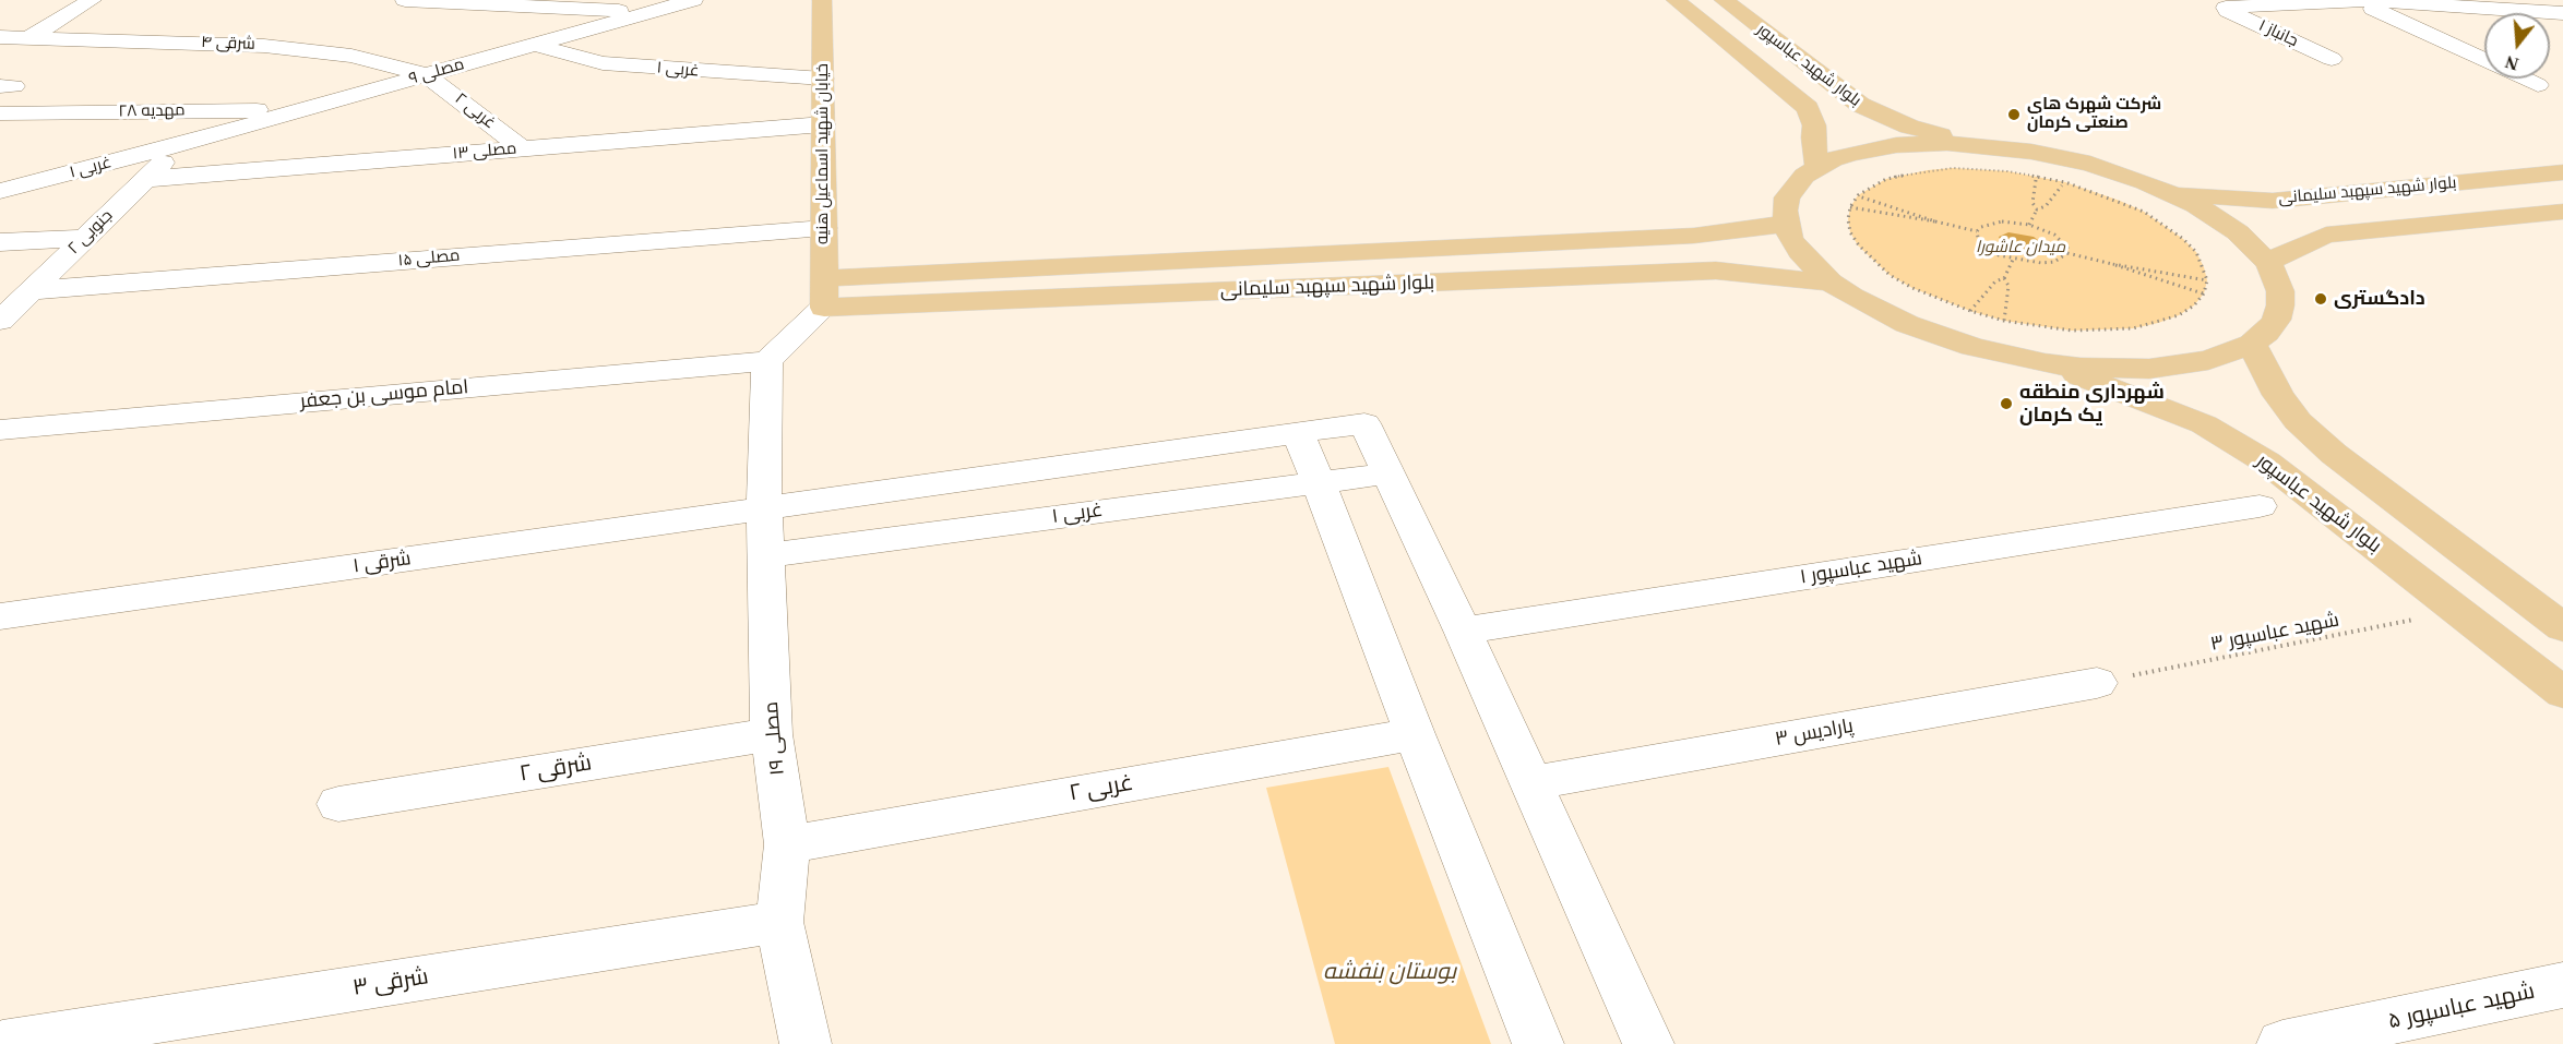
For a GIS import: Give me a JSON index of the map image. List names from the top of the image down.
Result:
{
  "streets": {
    "main road": ["بلوار شهید عباسپور", "خیابان شهید اسماعیل هنیه", "بلوار شهید سپهبد سلیمانی"],
    "street": [
      "جانباز ۱",
      "۴ شرقی",
      "۱ غربی",
      "مصلی ۹",
      "مهدیه ۲۸",
      "۲ غربی",
      "مصلی ۱۳",
      "جنوبی ۲",
      "مصلی ۱۵",
      "امام موسی بن جعفر",
      "شرقی ۱",
      "شهید عباسپور ۱",
      "پارادیس ۳",
      "مصلی ۱۹",
      "۲ شرقی",
      "۳ شرقی",
      "شهید عباسپور ۵"
    ],
    "path": ["شهید عباسپور ۳"]
  },
  "crossings": [
    ["۴ شرقی", "مصلی ۹"],
    ["۴ شرقی", "۲ غربی"],
    ["بلوار شهید عباسپور", "شهید عباسپور ۳"],
    ["۱ غربی", "مصلی ۹"],
    ["۱ غربی", "خیابان شهید اسماعیل هنیه"],
    ["۱ غربی", "جنوبی ۲"],
    ["۱ غربی", "مصلی ۱۹"],
    ["مصلی ۹", "مهدیه ۲۸"],
    ["مصلی ۹", "۲ غربی"],
    ["مصلی ۹", "جنوبی ۲"],
    ["۲ غربی", "مصلی ۱۳"],
    ["۲ غربی", "مصلی ۱۹"],
    ["مصلی ۱۳", "خیابان شهید اسماعیل هنیه"],
    ["مصلی ۱۳", "جنوبی ۲"],
    ["خیابان شهید اسماعیل هنیه", "بلوار شهید سپهبد سلیمانی"],
    ["خیابان شهید اسماعیل هنیه", "مصلی ۱۵"],
    ["جنوبی ۲", "مصلی ۱۵"],
    ["امام موسی بن جعفر", "مصلی ۱۹"],
    ["شرقی ۱", "مصلی ۱۹"],
    ["شهید عباسپور ۳", "پارادیس ۳"],
    ["مصلی ۱۹", "۲ شرقی"],
    ["مصلی ۱۹", "۳ شرقی"]
  ],
  "parks": ["میدان عاشورا", "بوستان بنفشه"],
  "places": ["شرکت شهرک های صنعتی کرمان", "دادگستری", "شهرداری منطقه یک کرمان"],
  "north": "bottom"
}
